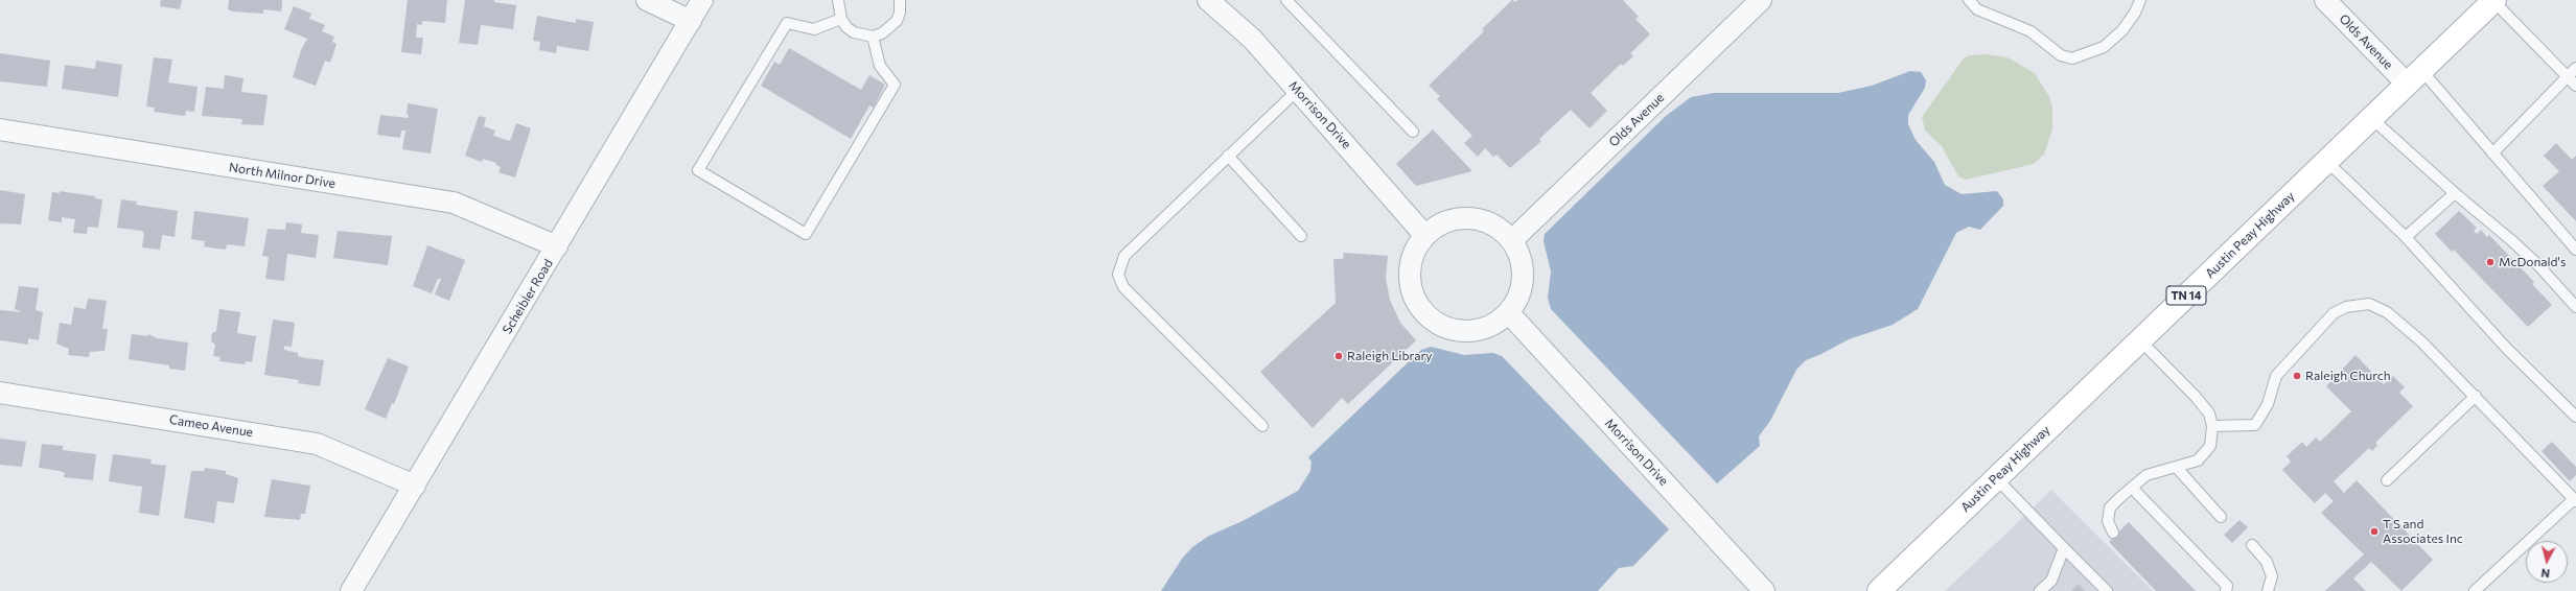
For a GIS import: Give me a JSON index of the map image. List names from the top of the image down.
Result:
{
  "streets": {
    "main road": ["Austin Peay Highway", "TN 14"],
    "street": [
      "Olds Avenue",
      "Morrison Drive",
      "North Milnor Drive",
      "Scheibler Road",
      "Cameo Avenue"
    ]
  },
  "crossings": [
    ["Olds Avenue", "Morrison Drive"],
    ["Olds Avenue", "Austin Peay Highway"],
    ["North Milnor Drive", "Scheibler Road"],
    ["Scheibler Road", "Cameo Avenue"]
  ],
  "places": [
    "McDonald's",
    "Raleigh Library",
    "Raleigh Church",
    "T S and Associates Inc"
  ],
  "north": "bottom"
}
